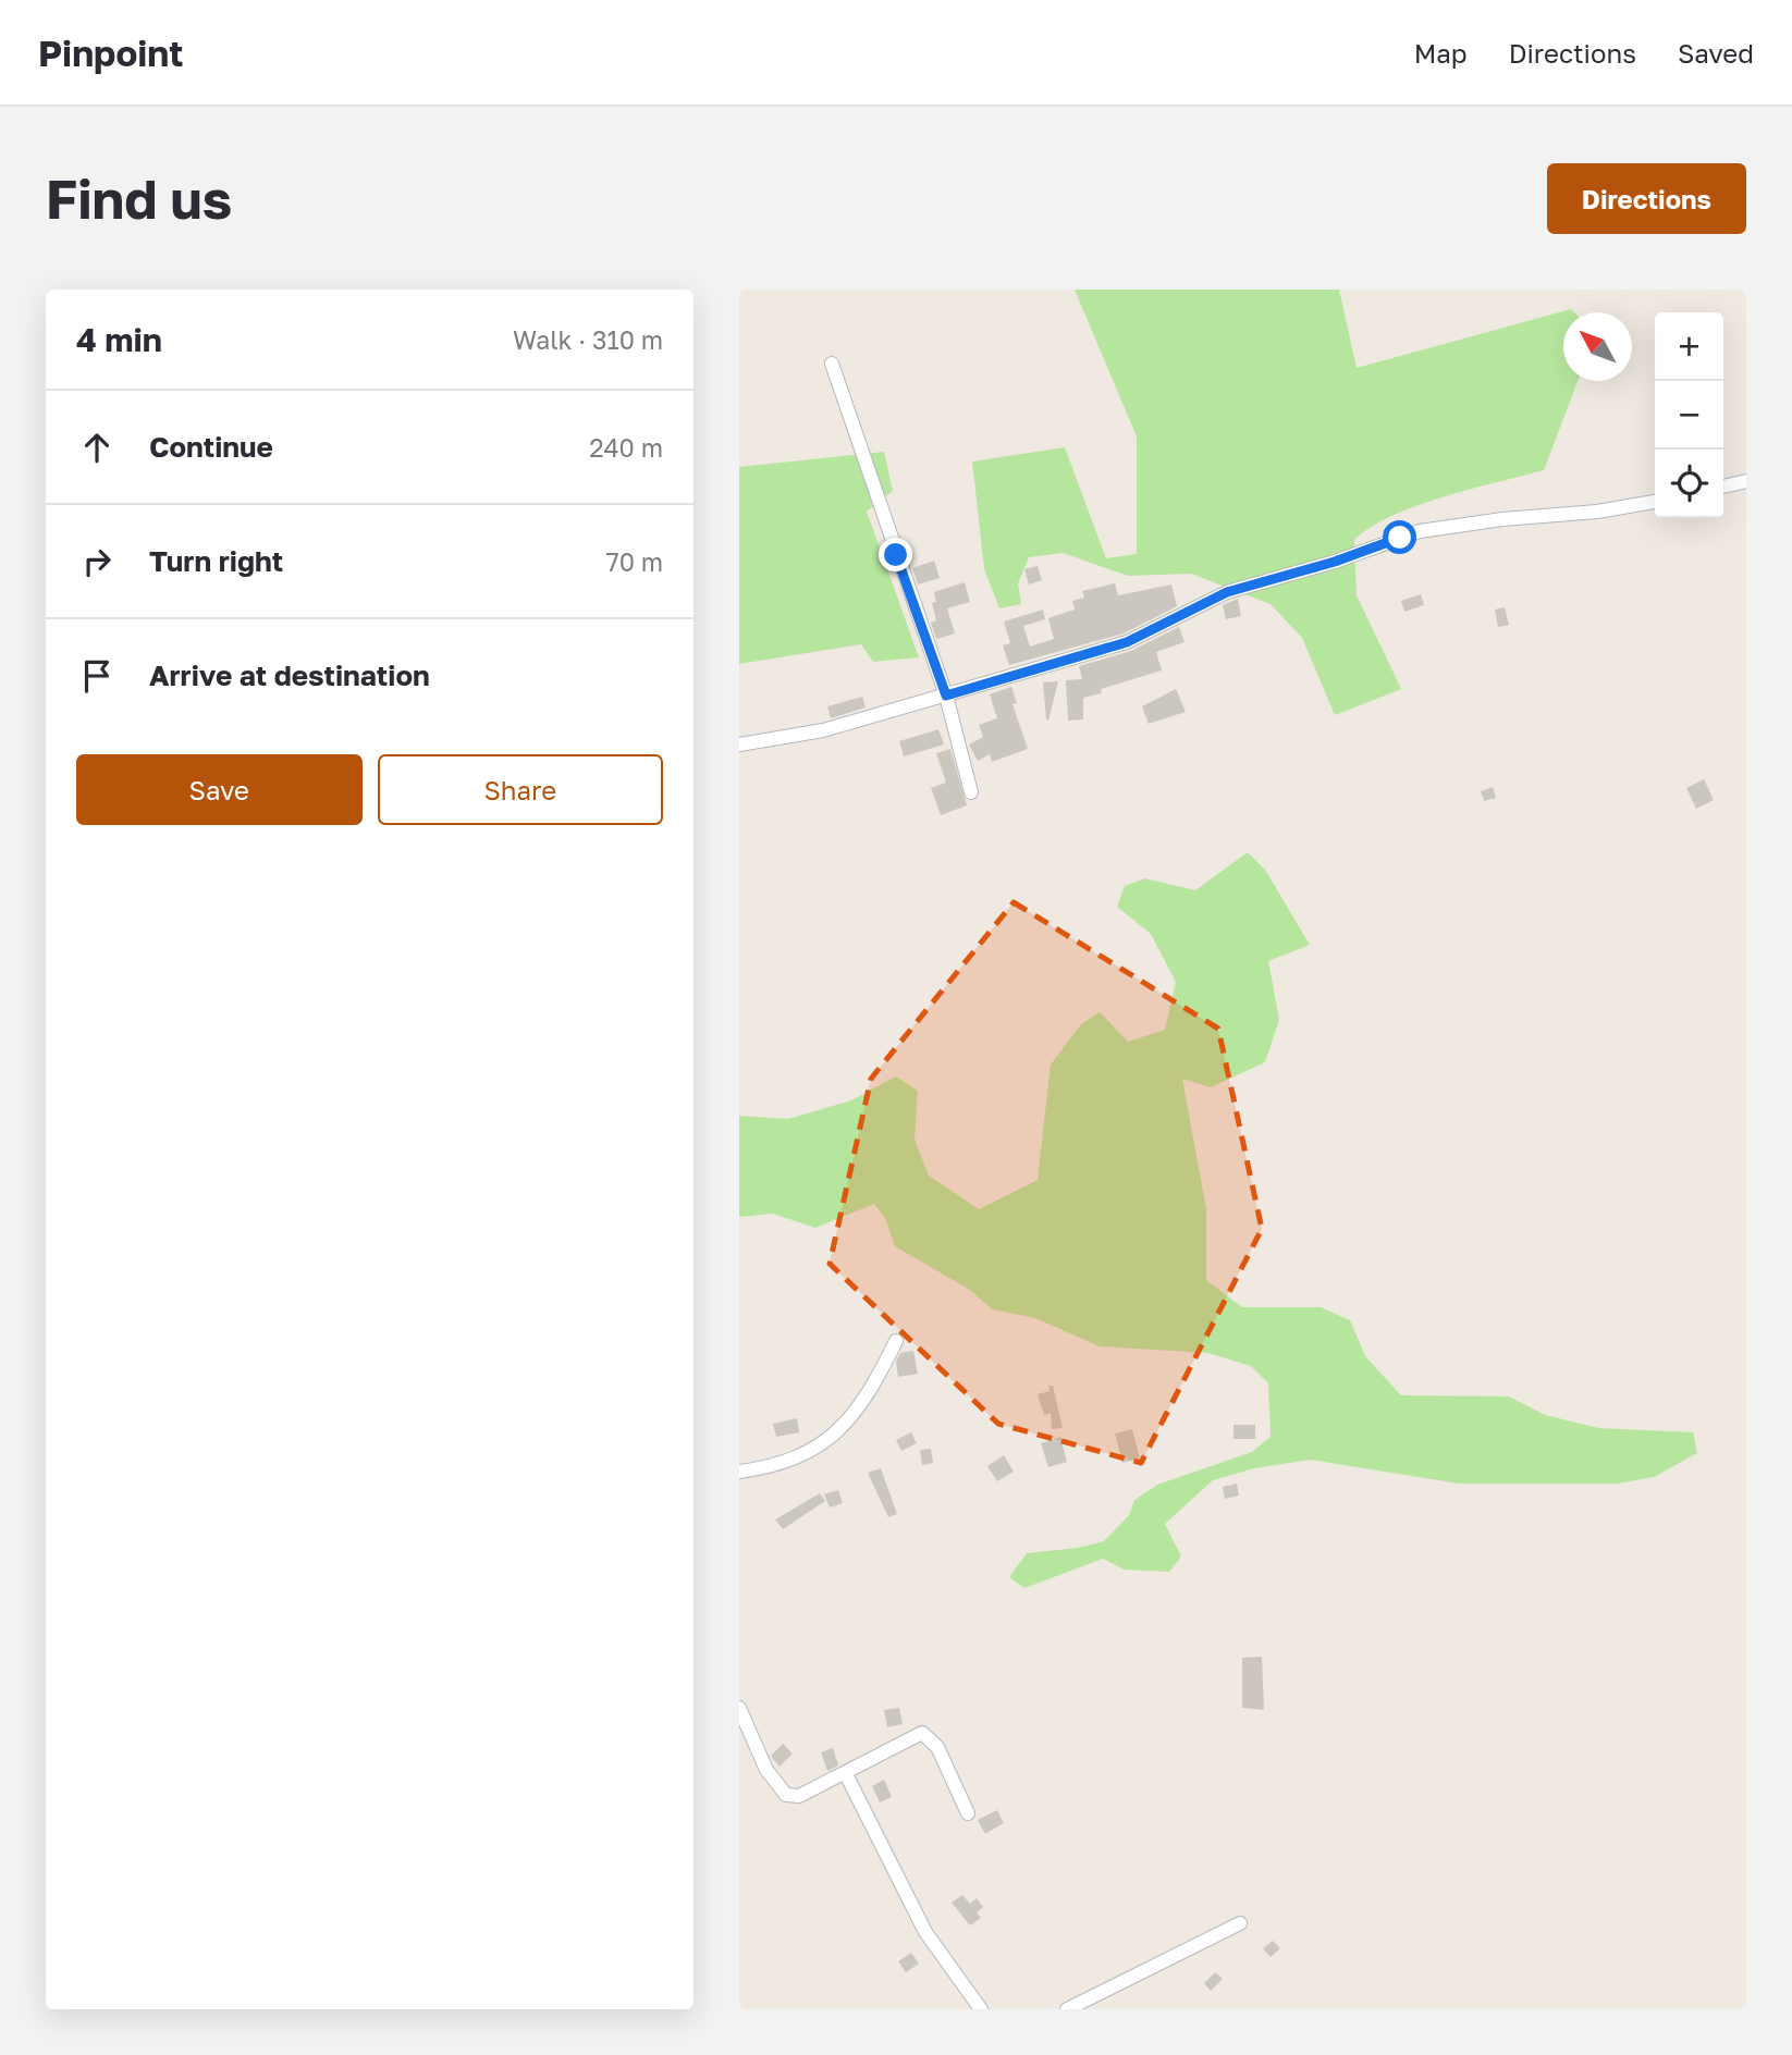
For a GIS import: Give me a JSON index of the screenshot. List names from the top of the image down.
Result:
{
  "north": "top left",
  "page": {
    "header": "Pinpoint",
    "nav": ["Map", "Directions", "Saved"],
    "buttons": [
      "Directions",
      ["Save", "Share"]
    ],
    "title": "Find us",
    "heading": ["4 min", "Walk · 310 m"],
    "map_buttons": ["+", "−"],
    "list": [
      ["Continue", "240 m"],
      ["Turn right", "70 m"],
      "Arrive at destination"
    ]
  }
}
